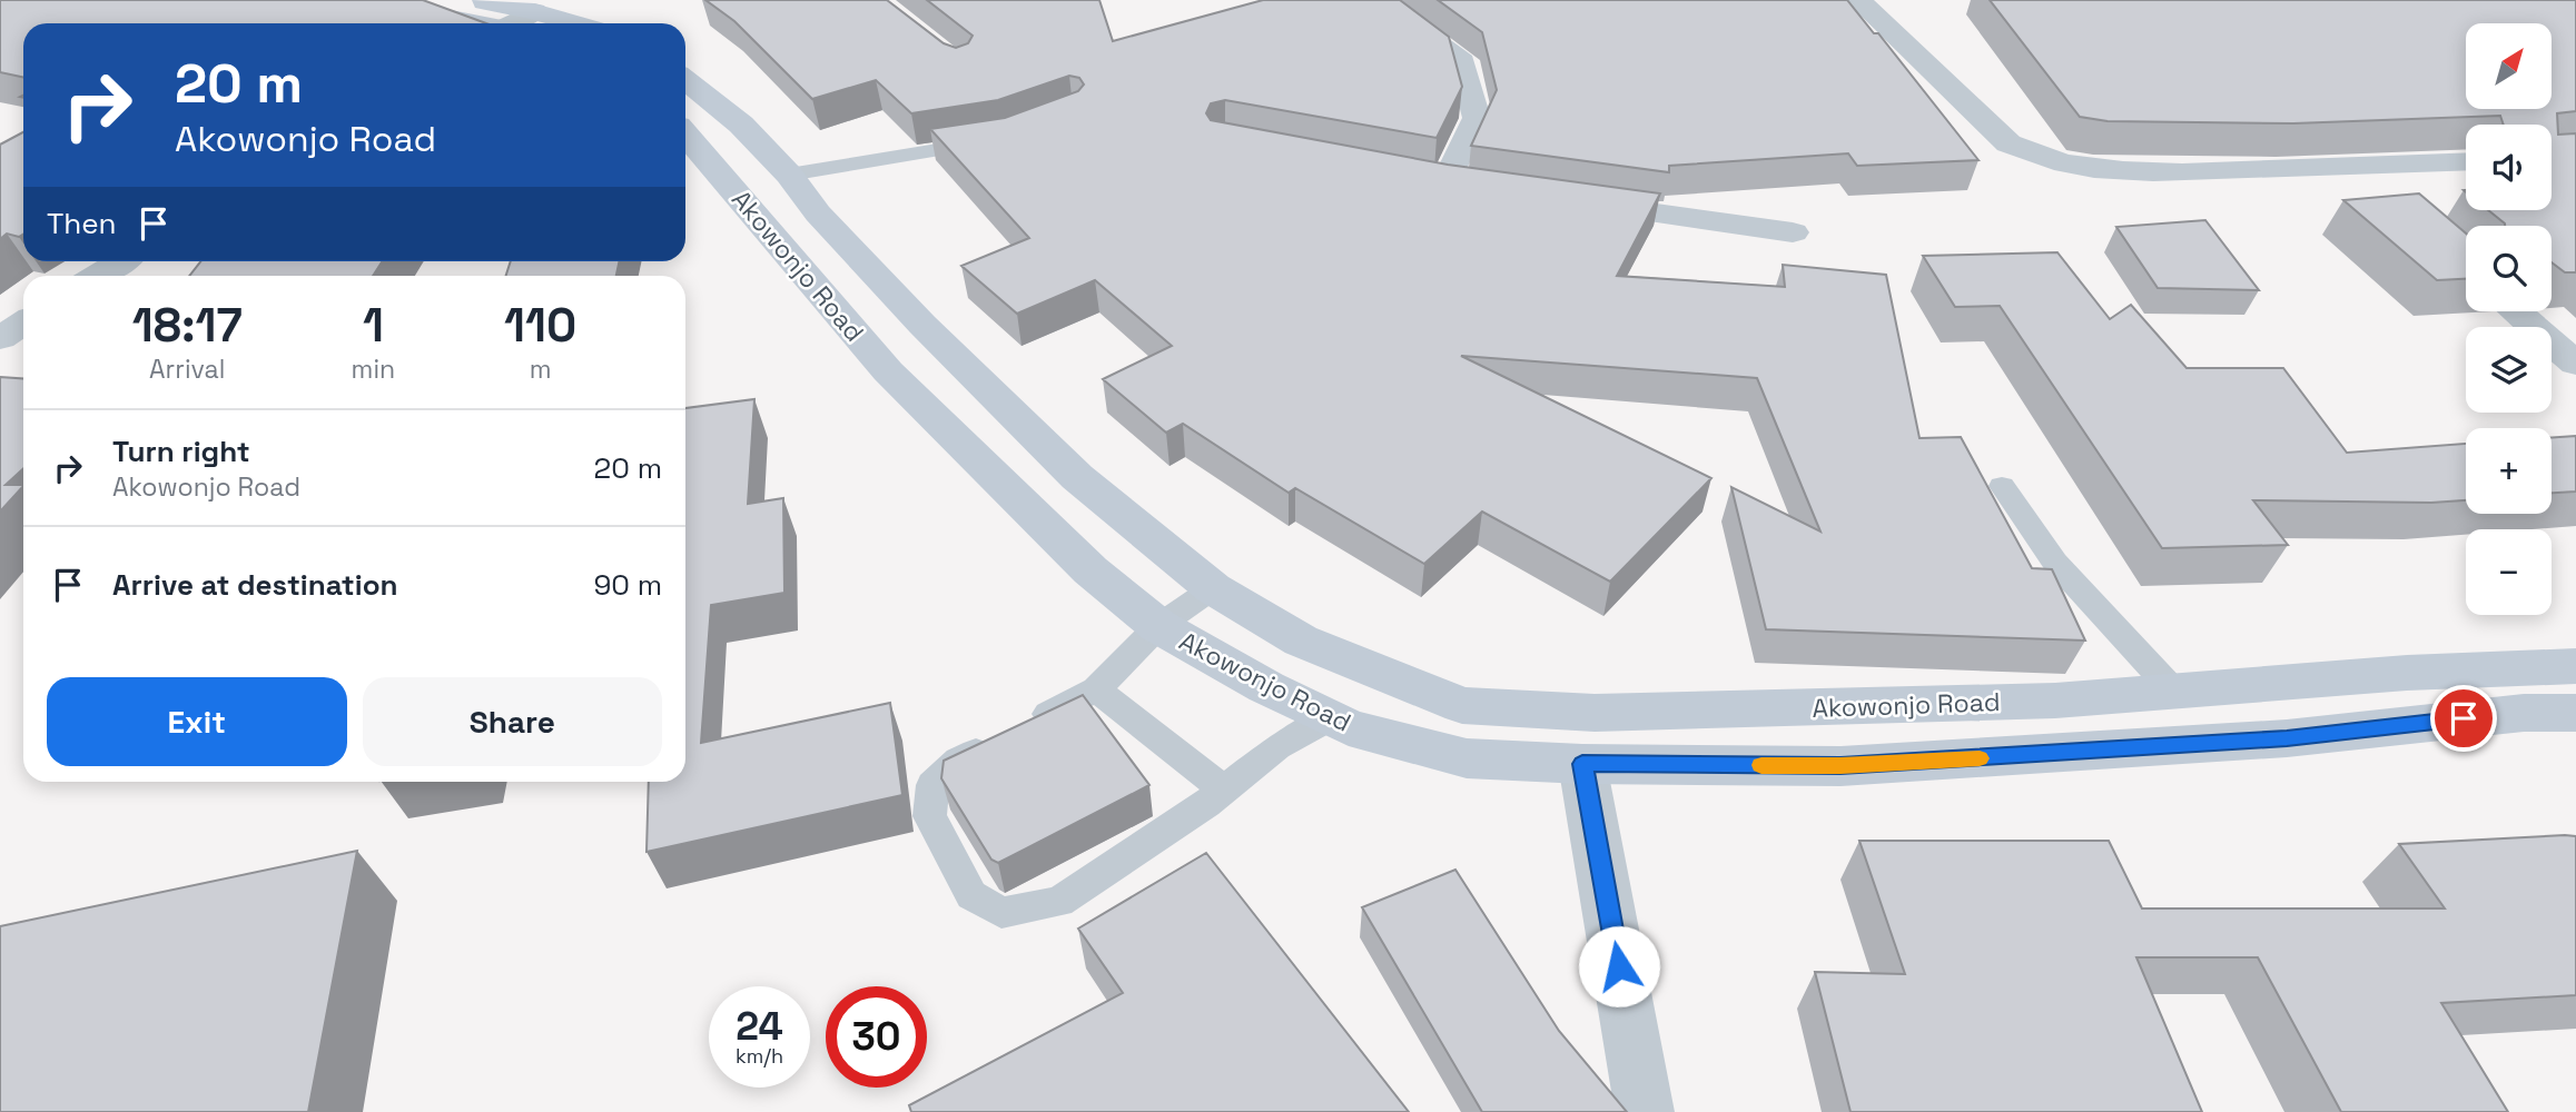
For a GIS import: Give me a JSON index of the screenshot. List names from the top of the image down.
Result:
{
  "streets": {
    "main road": ["Akowonjo Road"]
  },
  "north": "top right",
  "page": {
    "map_buttons": ["+", "−"],
    "turn": ["20 m", "Akowonjo Road"],
    "then": "Then",
    "eta": [
      "18:17",
      "Arrival",
      "1",
      "min",
      "110",
      "m"
    ],
    "list": [
      {
        "name": "Turn right",
        "note": "Akowonjo Road",
        "value": "20 m"
      },
      {
        "name": "Arrive at destination",
        "value": "90 m"
      }
    ],
    "buttons": ["Exit", "Share"],
    "speed": "24 km/h",
    "limit": "30"
  }
}
